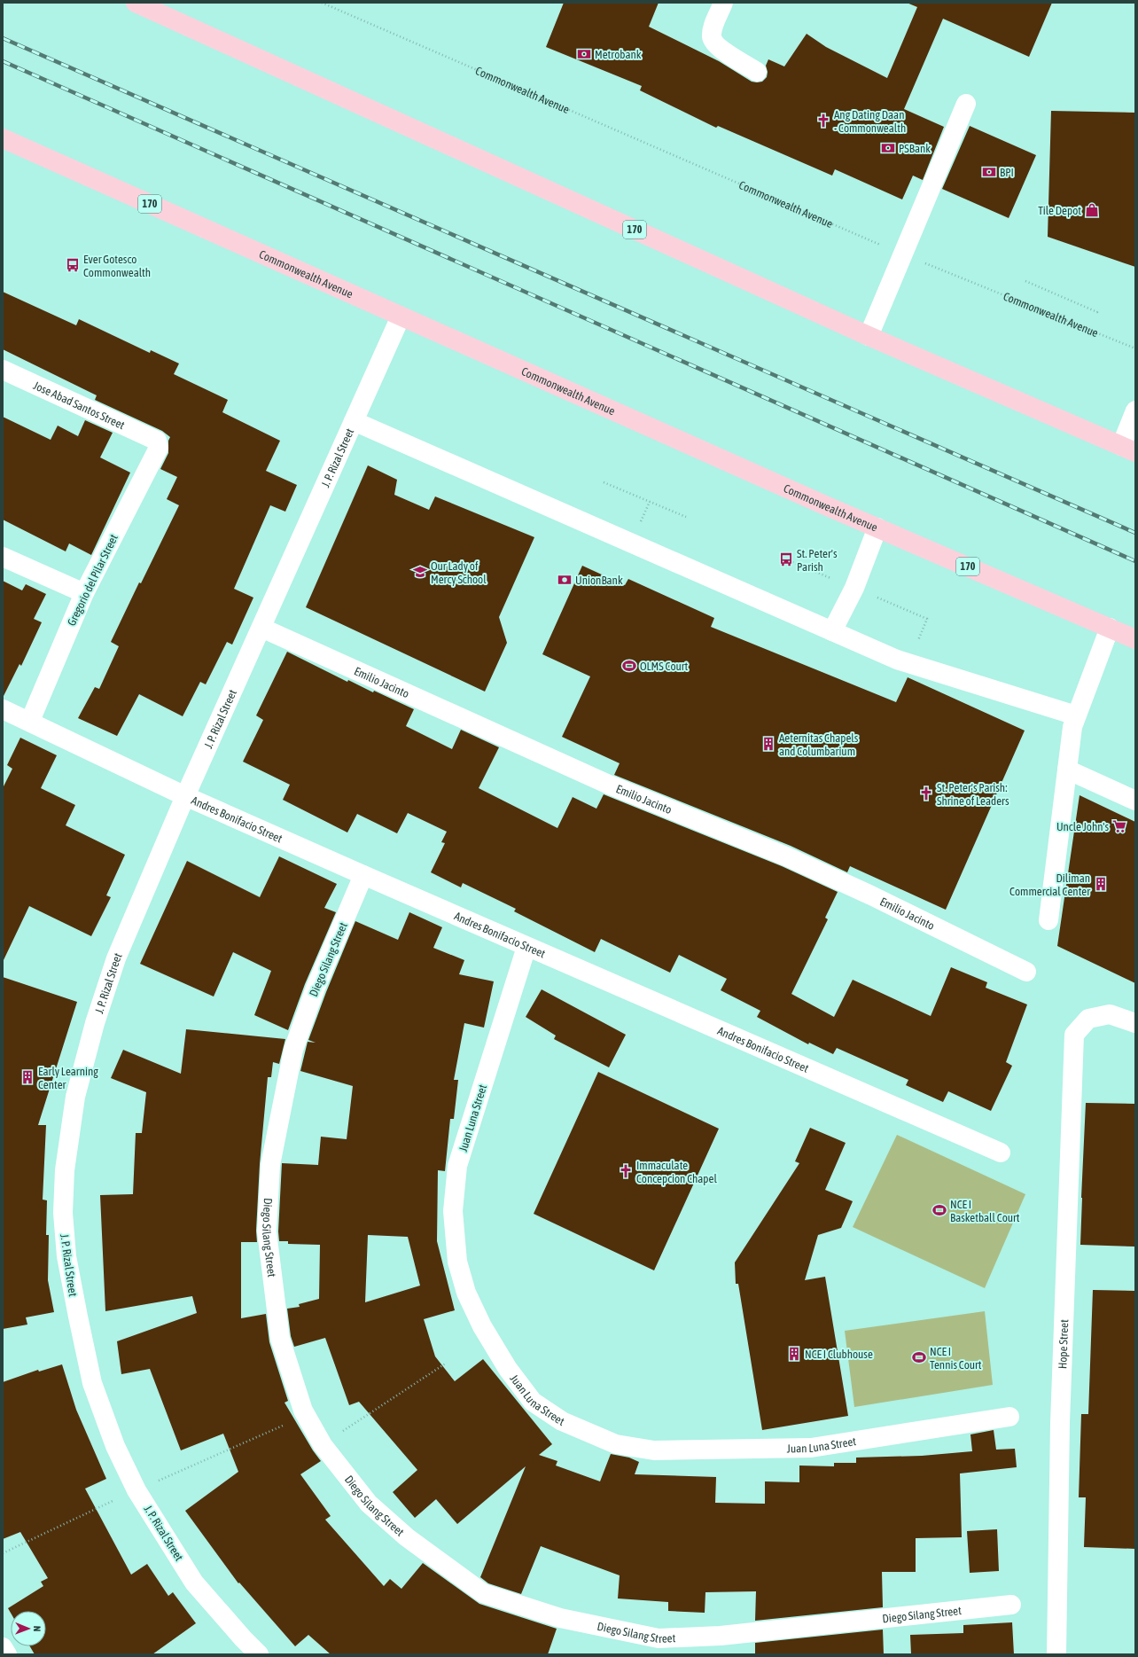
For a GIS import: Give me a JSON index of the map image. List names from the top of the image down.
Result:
{
  "streets": {
    "main road": ["Commonwealth Avenue", "170"],
    "street": [
      "Jose Abad Santos Street",
      "J. P. Rizal Street",
      "Gregorio del Pilar Street",
      "Emilio Jacinto",
      "Andres Bonifacio Street",
      "Diego Silang Street",
      "Juan Luna Street",
      "Hope Street"
    ]
  },
  "crossings": [
    ["Commonwealth Avenue", "J. P. Rizal Street"],
    ["Jose Abad Santos Street", "Gregorio del Pilar Street"],
    ["J. P. Rizal Street", "Emilio Jacinto"],
    ["J. P. Rizal Street", "Andres Bonifacio Street"],
    ["Gregorio del Pilar Street", "Andres Bonifacio Street"],
    ["Andres Bonifacio Street", "Diego Silang Street"],
    ["Andres Bonifacio Street", "Juan Luna Street"]
  ],
  "places": {
    "bank": [
      "Metrobank",
      "PSBank",
      "BPI",
      "UnionBank"
    ],
    "church": ["Ang Dating Daan - Commonwealth", "St. Peter's Parish: Shrine of Leaders", "Immaculate Concepcion Chapel"],
    "shop": ["Tile Depot"],
    "bus stop": ["Ever Gotesco Commonwealth", "St. Peter's Parish"],
    "school or university": ["Our Lady of Mercy School"],
    "sports": ["OLMS Court", "NCE I Basketball Court", "NCE I Tennis Court"],
    "building": [
      "Aeternitas Chapels and Columbarium",
      "Diliman Commercial Center",
      "Early Learning Center",
      "NCE I Clubhouse"
    ],
    "supermarket": ["Uncle John's"]
  },
  "north": "right"
}
